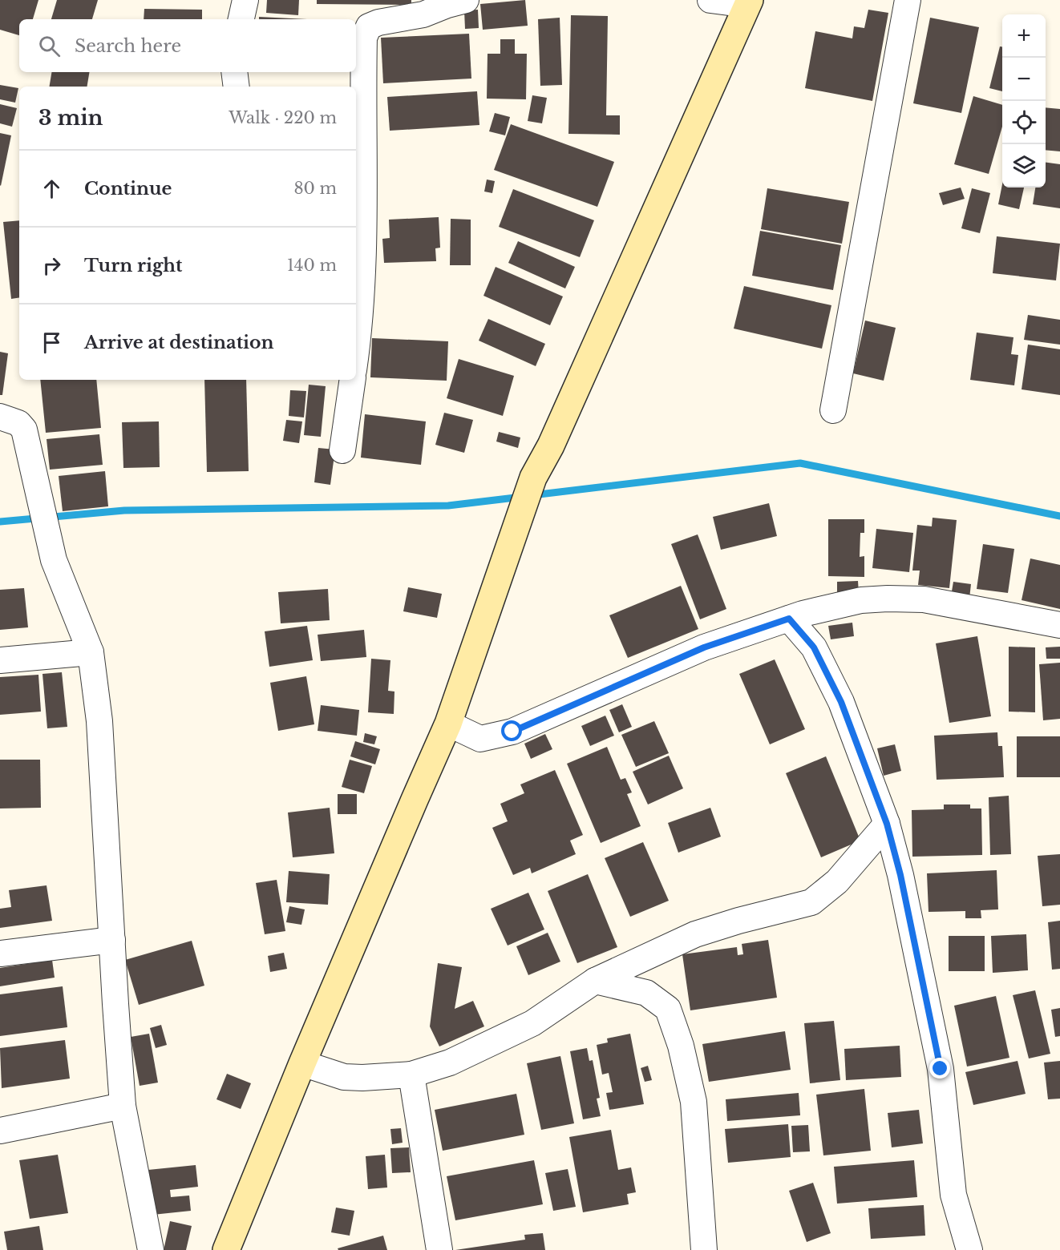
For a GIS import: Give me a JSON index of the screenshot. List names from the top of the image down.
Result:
{
  "page": {
    "map_buttons": ["+", "−"],
    "search": "Search here",
    "heading": ["3 min", "Walk · 220 m"],
    "list": [
      ["Continue", "80 m"],
      ["Turn right", "140 m"],
      "Arrive at destination"
    ]
  }
}
